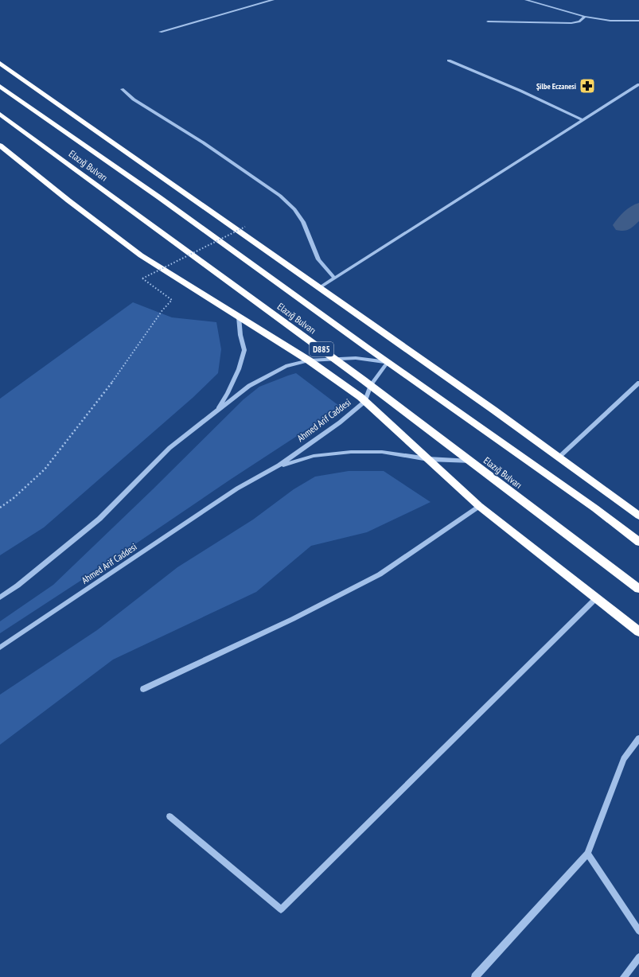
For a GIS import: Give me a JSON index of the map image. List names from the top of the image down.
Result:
{
  "streets": {
    "highway": ["Elazığ Bulvarı", "D885"],
    "street": ["Ahmed Arif Caddesi"]
  },
  "crossings": [
    ["Elazığ Bulvarı", "Ahmed Arif Caddesi"]
  ],
  "places": {
    "pharmacy": ["Şilbe Eczanesi"]
  }
}
